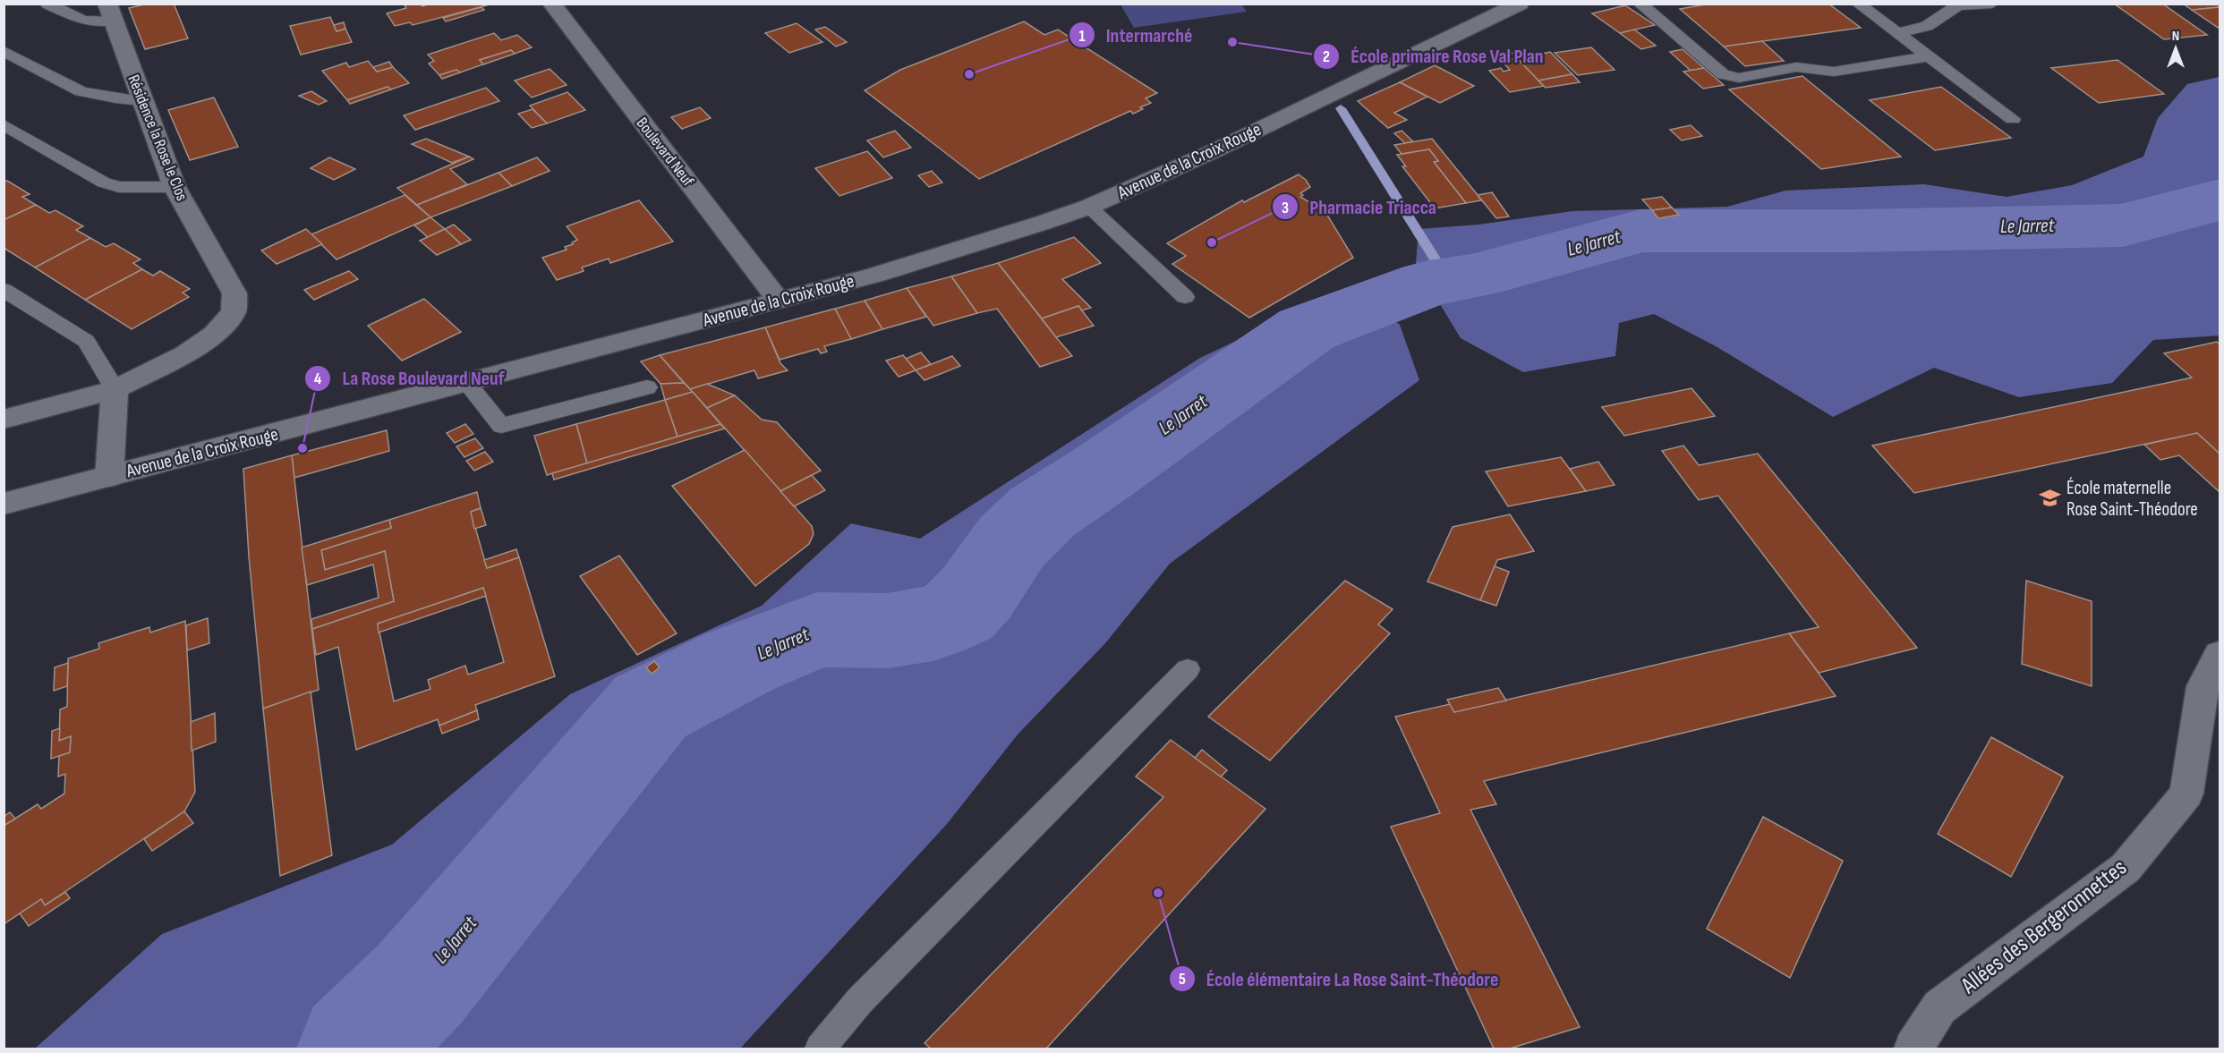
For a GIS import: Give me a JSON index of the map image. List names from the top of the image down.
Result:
{
  "streets": {
    "street": [
      "Résidence la Rose le Clos",
      "Boulevard Neuf",
      "Avenue de la Croix Rouge",
      "Allées des Bergeronnettes"
    ]
  },
  "crossings": [
    ["Boulevard Neuf", "Avenue de la Croix Rouge"]
  ],
  "water": ["Le Jarret"],
  "places": {
    "other": [
      "École primaire Rose Val Plan",
      "Intermarché",
      "Pharmacie Triacca",
      "La Rose Boulevard Neuf",
      "École élémentaire La Rose Saint-Théodore"
    ],
    "school or university": ["École maternelle Rose Saint-Théodore"]
  },
  "north": "top"
}
